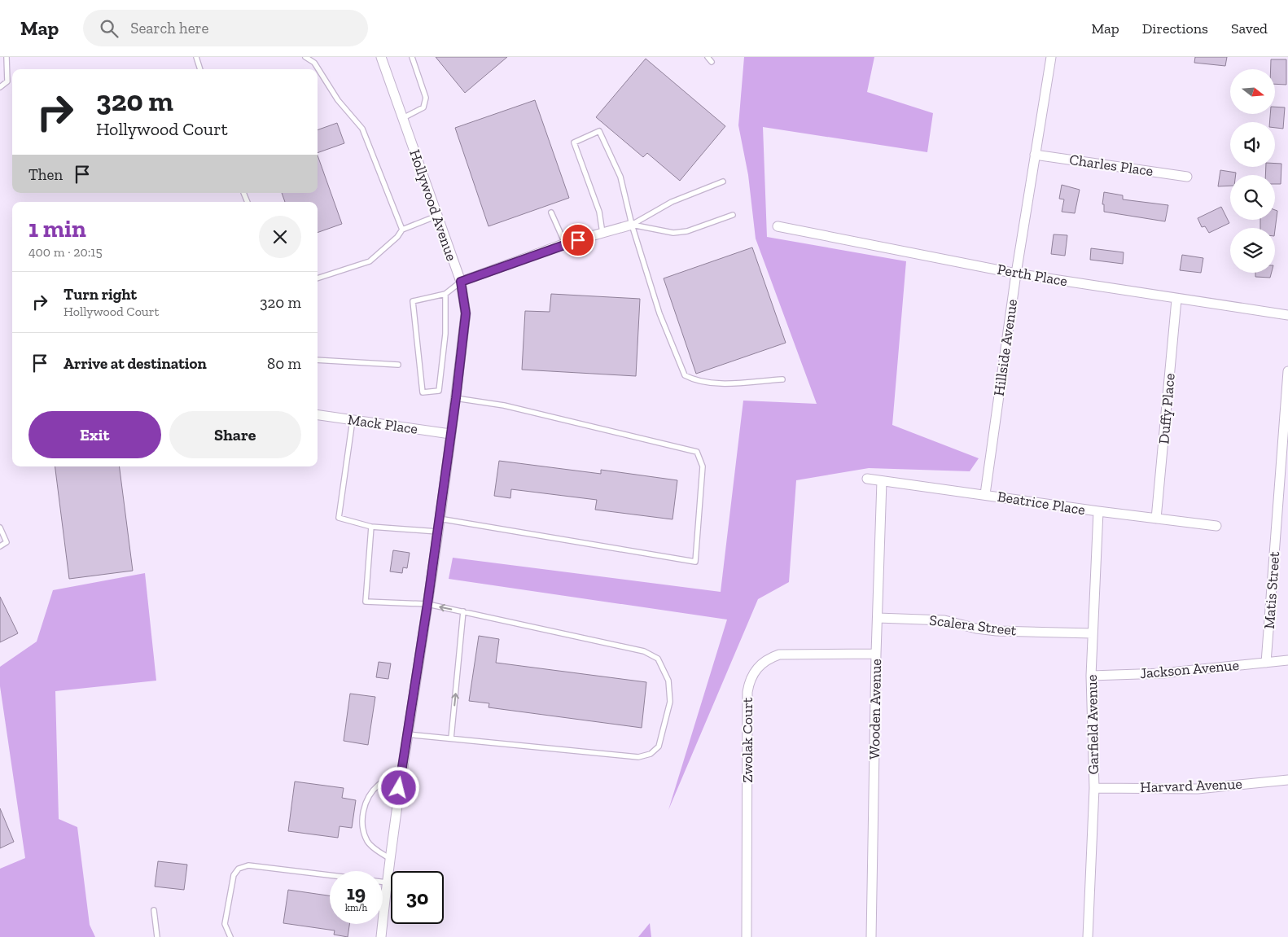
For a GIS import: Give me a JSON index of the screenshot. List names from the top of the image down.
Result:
{
  "streets": {
    "street": [
      "Charles Place",
      "Hollywood Avenue",
      "Perth Place",
      "Hillside Avenue",
      "Duffy Place",
      "Mack Place",
      "Beatrice Place",
      "Matis Street",
      "Scalera Street",
      "Jackson Avenue",
      "Wooden Avenue",
      "Garfield Avenue",
      "Zwolak Court",
      "Harvard Avenue"
    ]
  },
  "crossings": [
    ["Charles Place", "Hillside Avenue"],
    ["Hollywood Avenue", "Mack Place"],
    ["Perth Place", "Hillside Avenue"],
    ["Perth Place", "Duffy Place"],
    ["Hillside Avenue", "Beatrice Place"],
    ["Duffy Place", "Beatrice Place"],
    ["Beatrice Place", "Wooden Avenue"],
    ["Beatrice Place", "Garfield Avenue"],
    ["Matis Street", "Jackson Avenue"],
    ["Scalera Street", "Wooden Avenue"],
    ["Scalera Street", "Garfield Avenue"],
    ["Jackson Avenue", "Garfield Avenue"],
    ["Wooden Avenue", "Zwolak Court"],
    ["Garfield Avenue", "Harvard Avenue"]
  ],
  "north": "right",
  "page": {
    "header": "Map",
    "search": "Search here",
    "nav": ["Map", "Directions", "Saved"],
    "turn": ["320 m", "Hollywood Court"],
    "then": "Then",
    "heading": ["1 min", "400 m · 20:15"],
    "list": [
      {
        "name": "Turn right",
        "note": "Hollywood Court",
        "value": "320 m"
      },
      {
        "name": "Arrive at destination",
        "value": "80 m"
      }
    ],
    "buttons": ["Exit", "Share"],
    "speed": "19 km/h",
    "limit": "30"
  }
}
